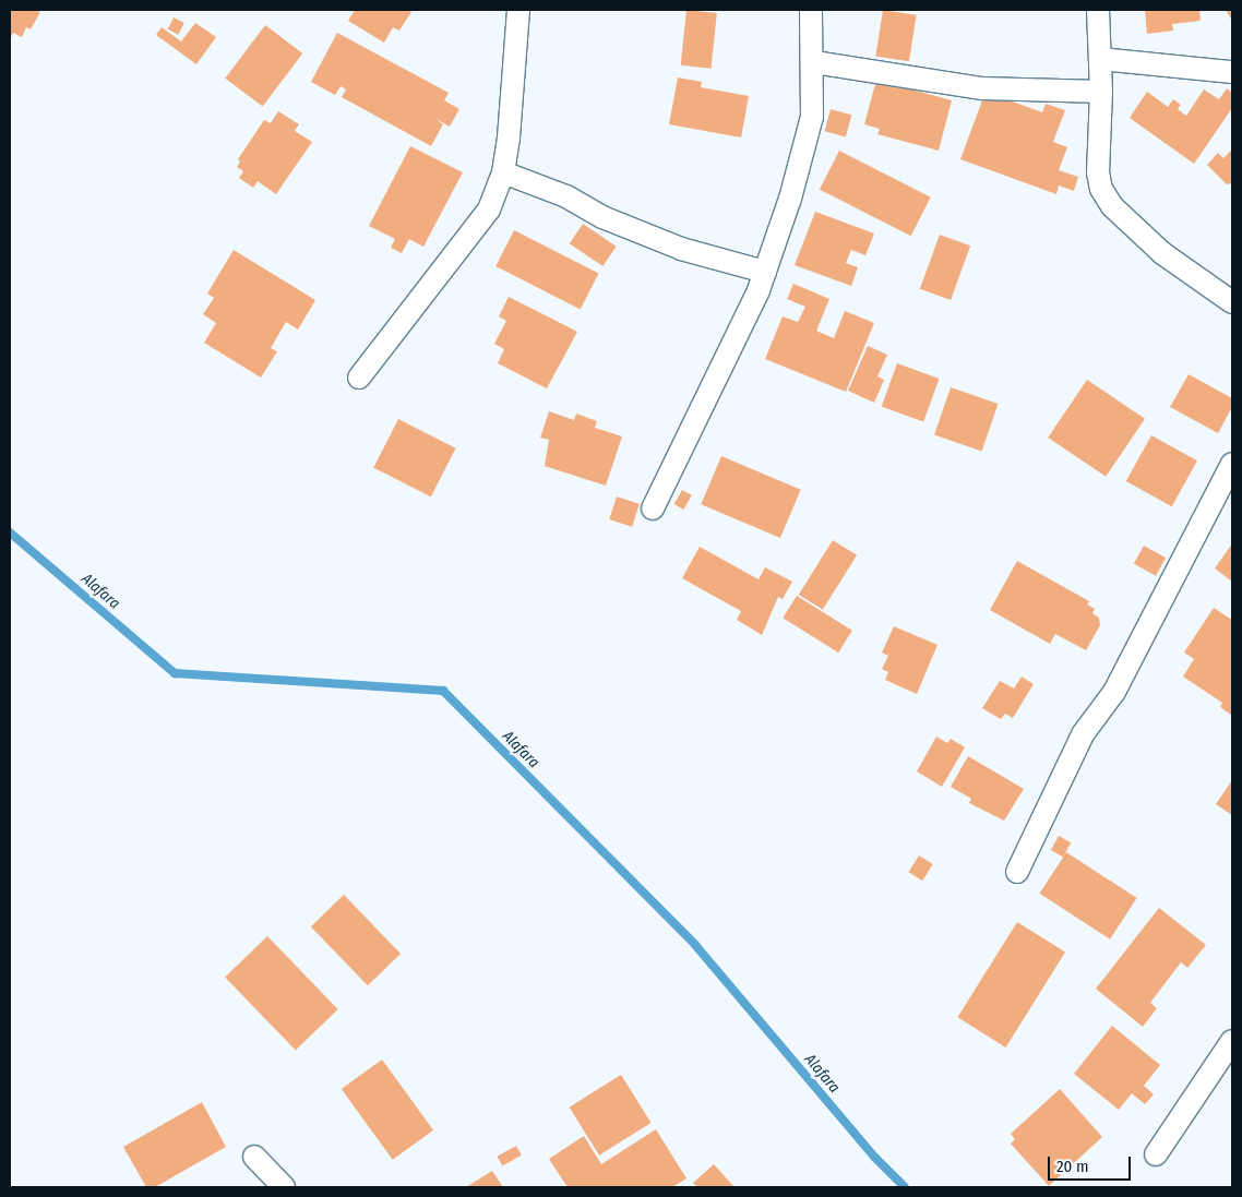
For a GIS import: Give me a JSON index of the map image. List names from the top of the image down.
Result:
{
  "water": ["Alafara"],
  "scale_bar": "20 m"
}
